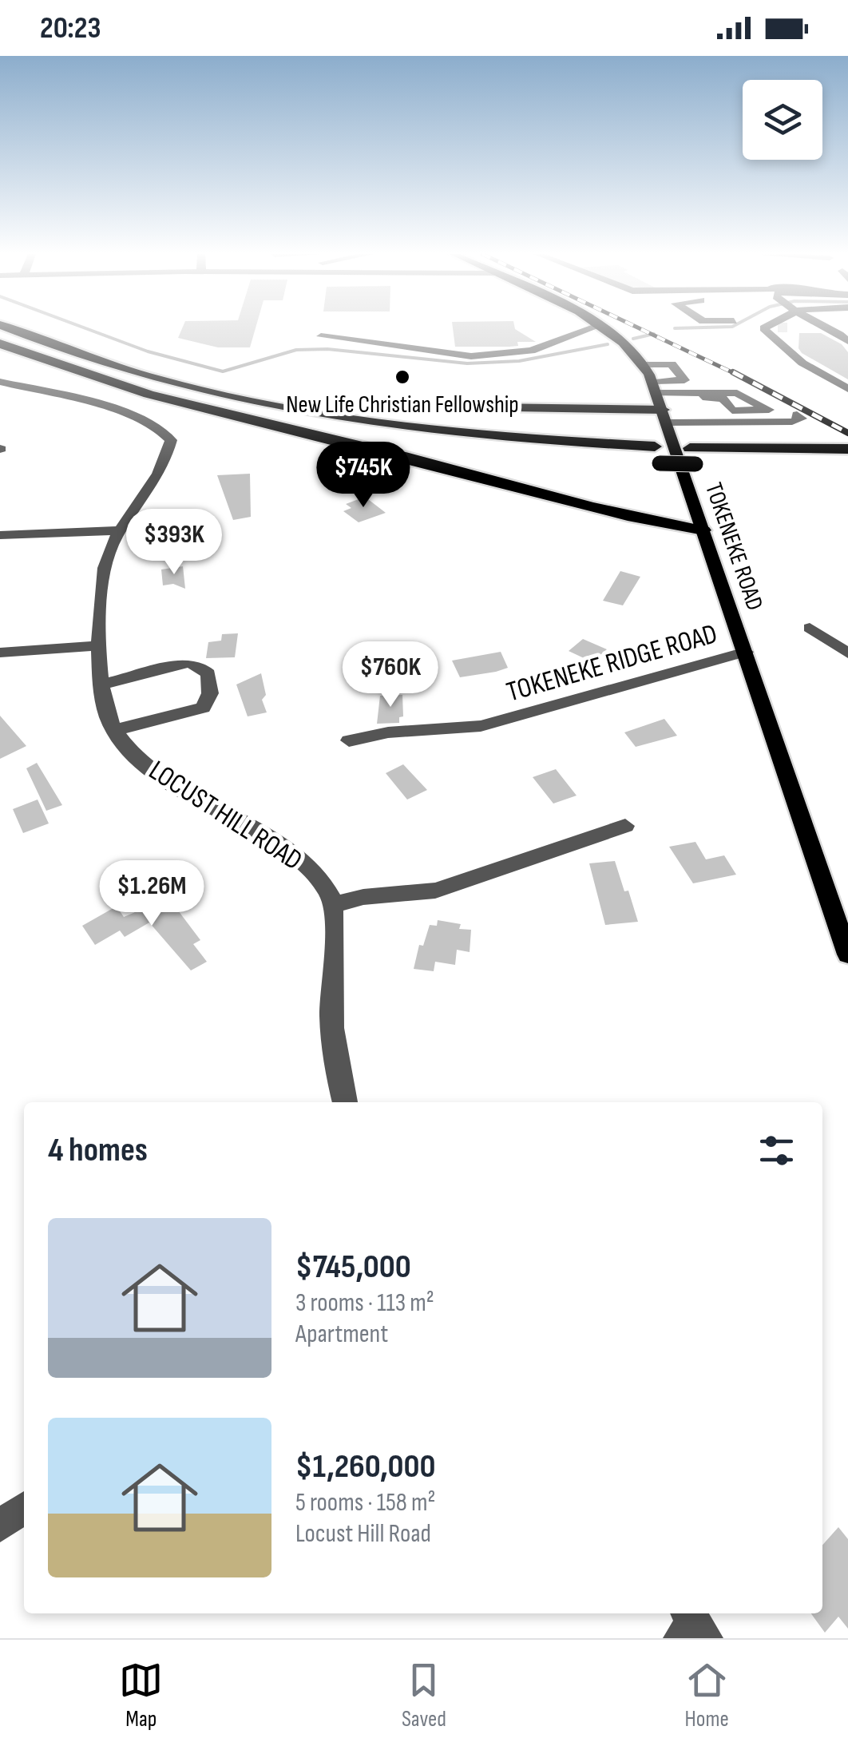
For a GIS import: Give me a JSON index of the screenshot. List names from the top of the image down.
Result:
{
  "streets": {
    "main road": ["TOKENEKE ROAD"],
    "street": ["TOKENEKE RIDGE ROAD", "LOCUST HILL ROAD"]
  },
  "crossings": [
    ["TOKENEKE ROAD", "TOKENEKE RIDGE ROAD"]
  ],
  "places": ["New Life Christian Fellowship"],
  "page": {
    "status": "20:23",
    "price": [
      "$745K",
      "$393K",
      "$760K",
      "$1.26M"
    ],
    "heading": "4 homes",
    "list": [
      {
        "name": "$745,000",
        "note": "3 rooms · 113 m² · Apartment"
      },
      {
        "name": "$1,260,000",
        "note": "5 rooms · 158 m² · Locust Hill Road"
      }
    ],
    "tabs": ["Map", "Saved", "Home"]
  }
}
